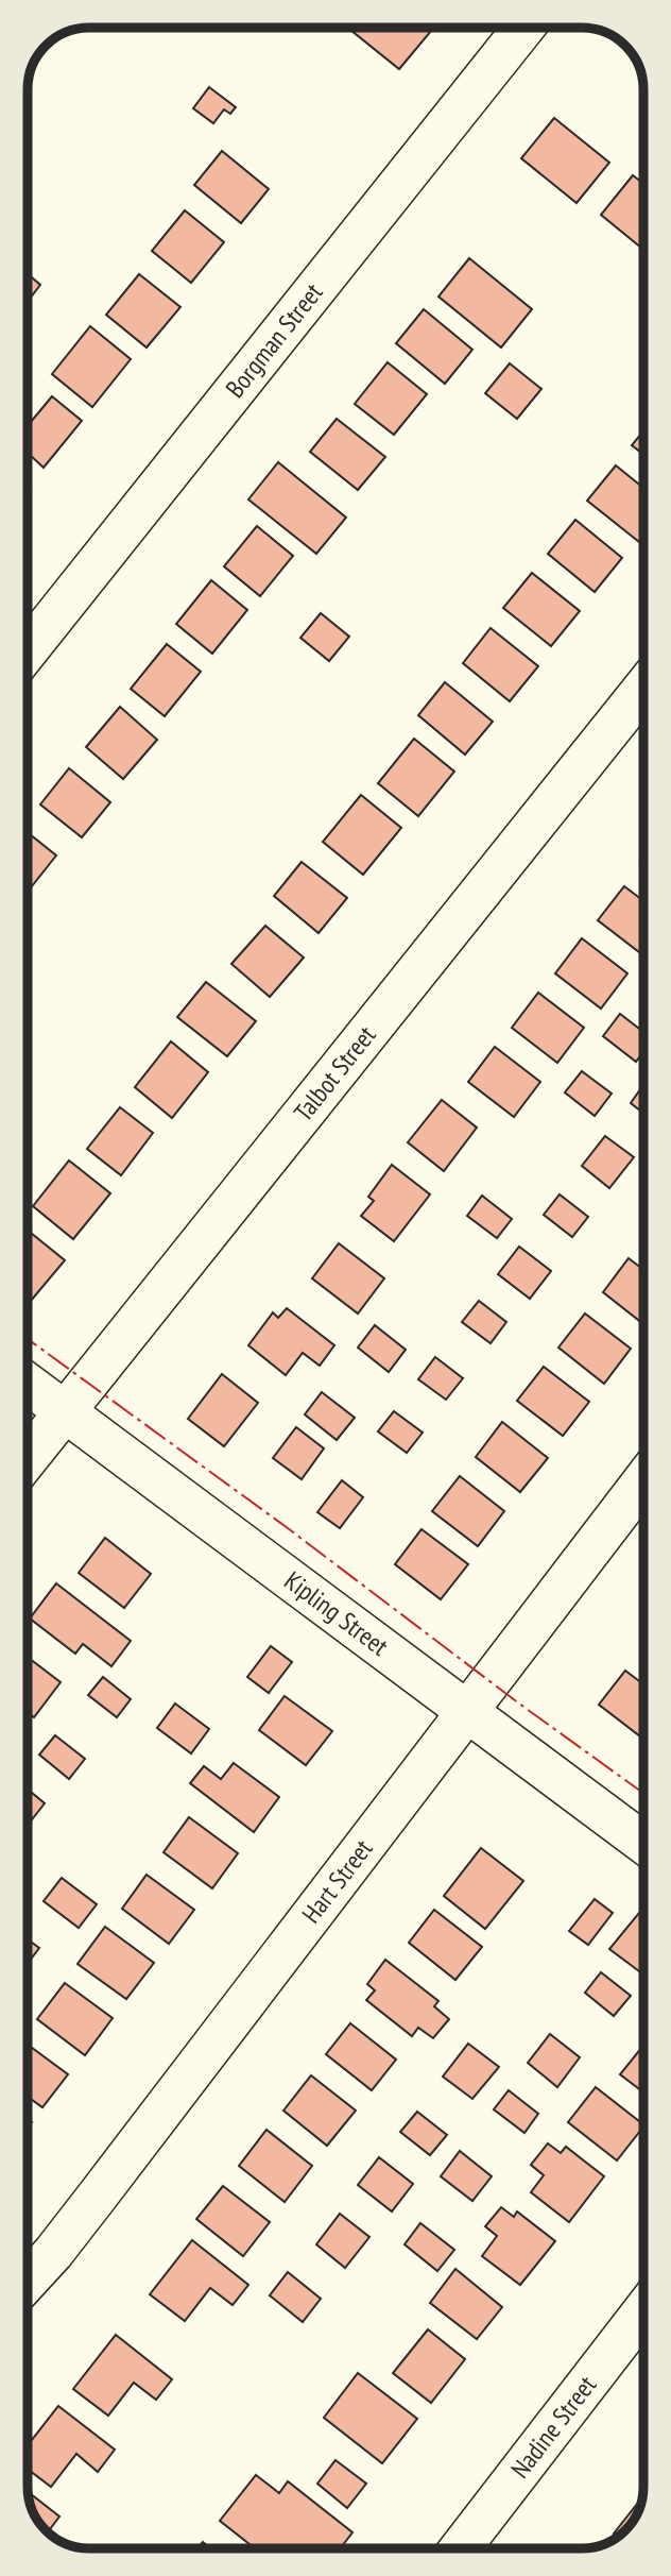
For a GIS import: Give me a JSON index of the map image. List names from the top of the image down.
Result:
{
  "streets": {
    "street": [
      "Borgman Street",
      "Talbot Street",
      "Kipling Street",
      "Hart Street",
      "Nadine Street"
    ]
  },
  "crossings": [
    ["Talbot Street", "Kipling Street"],
    ["Kipling Street", "Hart Street"]
  ]
}
